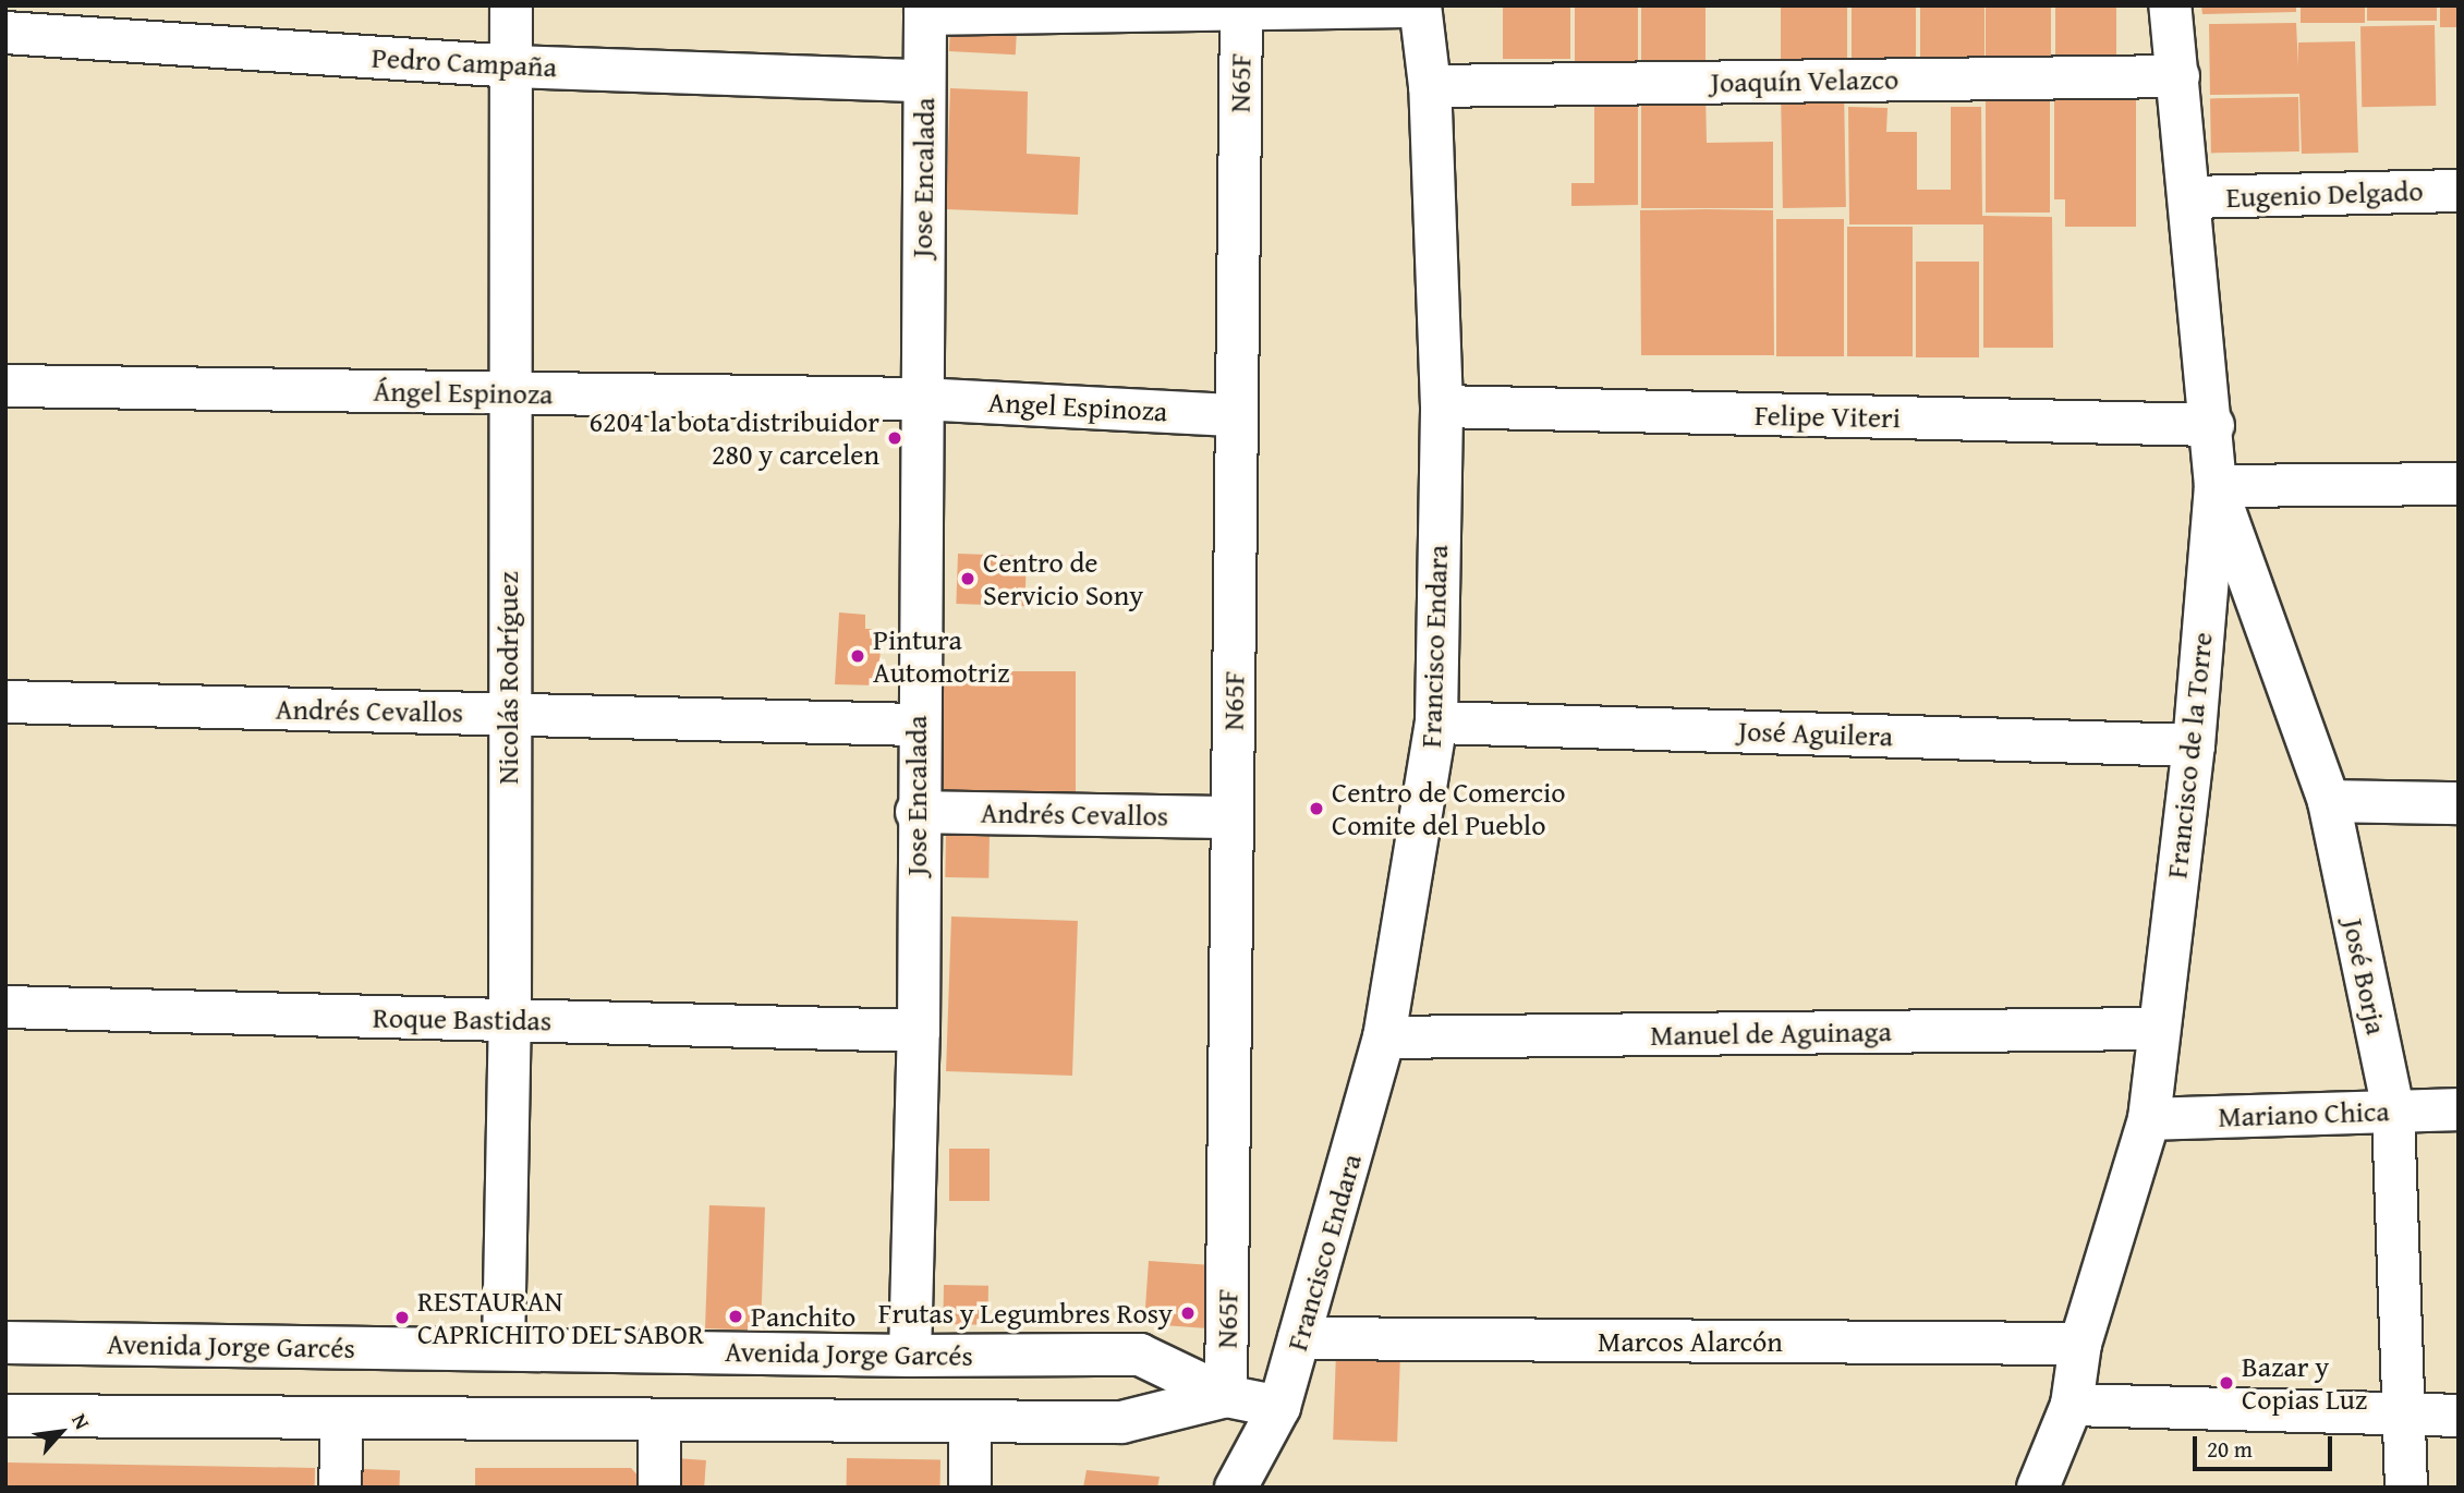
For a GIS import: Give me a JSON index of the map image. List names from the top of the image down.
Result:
{
  "streets": {
    "street": [
      "Pedro Campaña",
      "Joaquín Velazco",
      "N65F",
      "Jose Encalada",
      "Eugenio Delgado",
      "Ángel Espinoza",
      "Angel Espinoza",
      "Felipe Viteri",
      "Francisco Endara",
      "Nicolás Rodríguez",
      "Andrés Cevallos",
      "José Aguilera",
      "Francisco de la Torre",
      "José Borja",
      "Roque Bastidas",
      "Manuel de Aguinaga",
      "Mariano Chica",
      "Marcos Alarcón",
      "Avenida Jorge Garcés"
    ]
  },
  "crossings": [
    ["Pedro Campaña", "Jose Encalada"],
    ["Pedro Campaña", "Nicolás Rodríguez"],
    ["Joaquín Velazco", "Francisco Endara"],
    ["Joaquín Velazco", "Francisco de la Torre"],
    ["N65F", "Angel Espinoza"],
    ["N65F", "Andrés Cevallos"],
    ["N65F", "Avenida Jorge Garcés"],
    ["Jose Encalada", "Ángel Espinoza"],
    ["Jose Encalada", "Angel Espinoza"],
    ["Jose Encalada", "Andrés Cevallos"],
    ["Jose Encalada", "Roque Bastidas"],
    ["Jose Encalada", "Avenida Jorge Garcés"],
    ["Eugenio Delgado", "Francisco de la Torre"],
    ["Ángel Espinoza", "Angel Espinoza"],
    ["Ángel Espinoza", "Nicolás Rodríguez"],
    ["Felipe Viteri", "Francisco Endara"],
    ["Felipe Viteri", "Francisco de la Torre"],
    ["Francisco Endara", "José Aguilera"],
    ["Francisco Endara", "Manuel de Aguinaga"],
    ["Francisco Endara", "Marcos Alarcón"],
    ["Francisco Endara", "Avenida Jorge Garcés"],
    ["Nicolás Rodríguez", "Andrés Cevallos"],
    ["Nicolás Rodríguez", "Roque Bastidas"],
    ["Nicolás Rodríguez", "Avenida Jorge Garcés"],
    ["José Aguilera", "Francisco de la Torre"],
    ["Francisco de la Torre", "José Borja"],
    ["Francisco de la Torre", "Manuel de Aguinaga"],
    ["Francisco de la Torre", "Mariano Chica"],
    ["Francisco de la Torre", "Marcos Alarcón"],
    ["José Borja", "Mariano Chica"]
  ],
  "places": [
    "6204 la bota distribuidor 280 y carcelen",
    "Centro de Servicio Sony",
    "Pintura Automotriz",
    "Centro de Comercio Comite del Pueblo",
    "Frutas y Legumbres Rosy",
    "Panchito",
    "RESTAURAN CAPRICHITO DEL SABOR",
    "Bazar y Copias Luz"
  ],
  "scale_bar": "20 m",
  "north": "top right"
}
